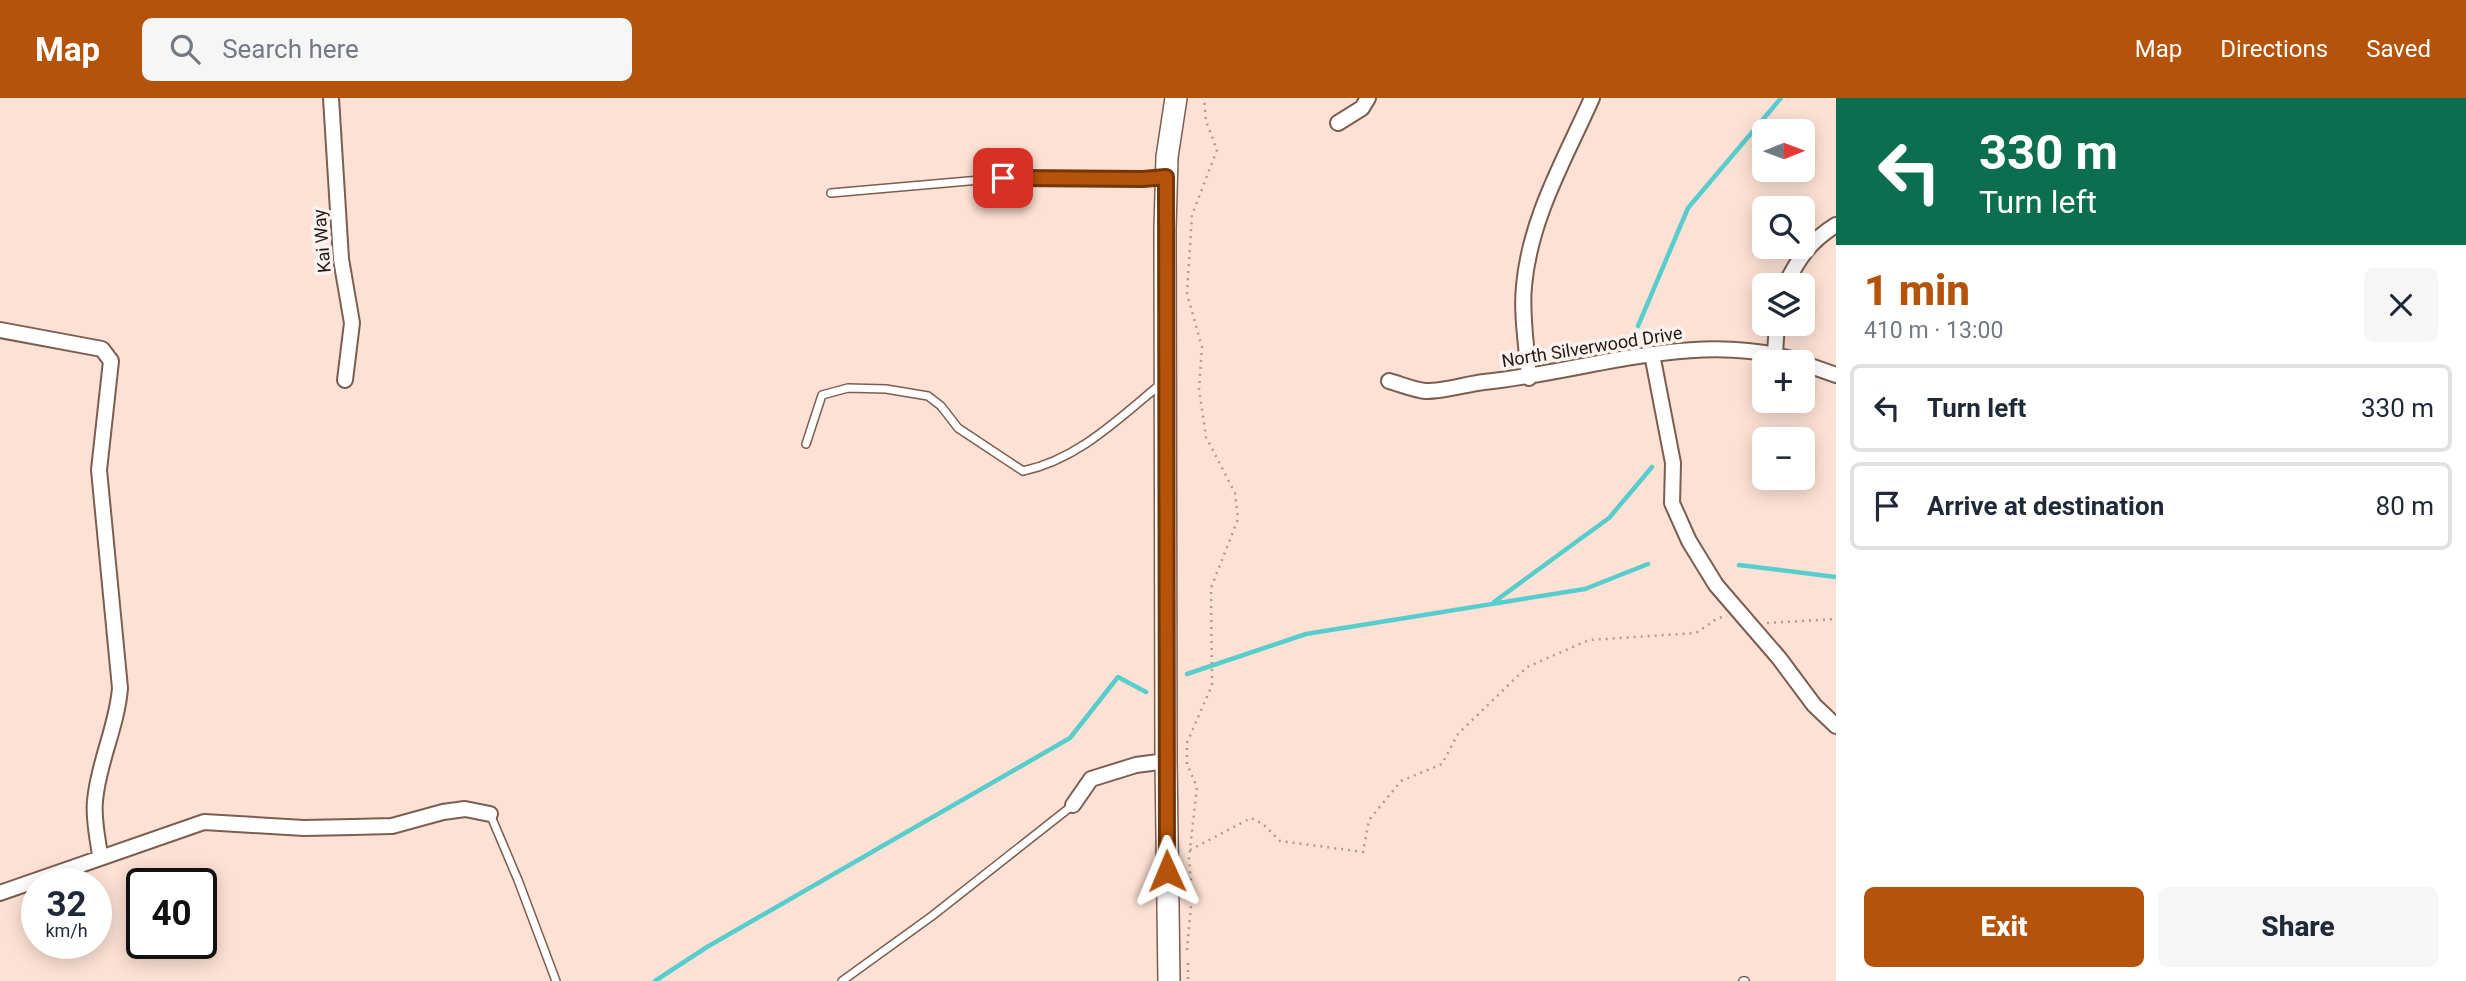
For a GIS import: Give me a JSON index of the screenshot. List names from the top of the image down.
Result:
{
  "streets": {
    "street": ["Kai Way", "North Silverwood Drive"]
  },
  "north": "right",
  "page": {
    "header": "Map",
    "search": "Search here",
    "nav": ["Map", "Directions", "Saved"],
    "turn": ["330 m", "Turn left"],
    "map_buttons": ["+", "−"],
    "heading": ["1 min", "410 m · 13:00"],
    "list": [
      {
        "name": "Turn left",
        "value": "330 m"
      },
      {
        "name": "Arrive at destination",
        "value": "80 m"
      }
    ],
    "speed": "32 km/h",
    "limit": "40",
    "buttons": ["Exit", "Share"]
  }
}
